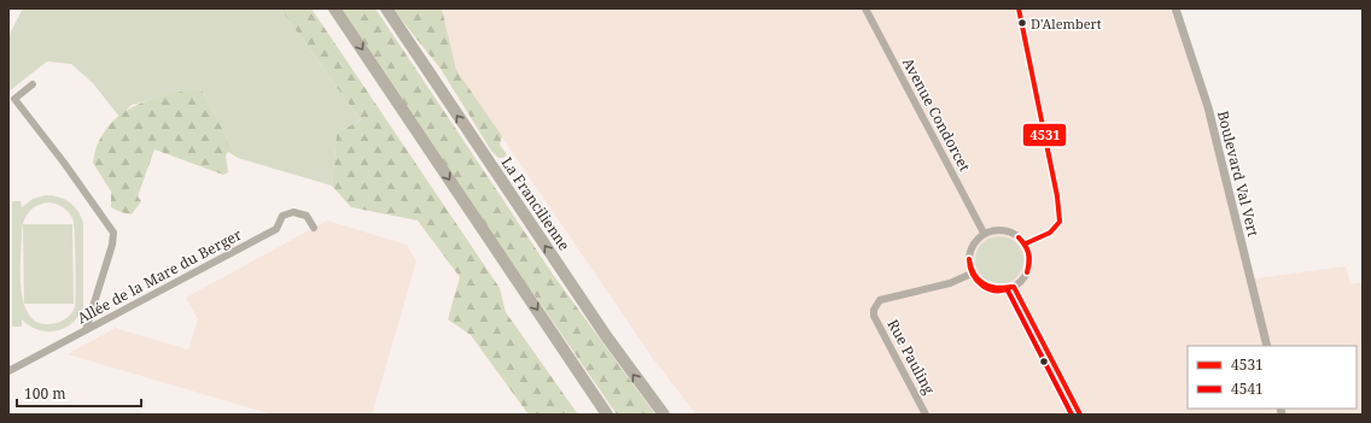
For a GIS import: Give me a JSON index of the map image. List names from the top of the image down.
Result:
{
  "streets": {
    "highway": ["La Francilienne"],
    "street": [
      "Avenue Condorcet",
      "Boulevard Val Vert",
      "Allée de la Mare du Berger",
      "Rue Pauling"
    ]
  },
  "crossings": [
    ["Avenue Condorcet", "Rue Pauling"]
  ],
  "places": ["D'Alembert"],
  "lines": ["transit line 4531", "transit line 4541"],
  "legend": ["4531", "4541"],
  "scale_bar": "100 m"
}
